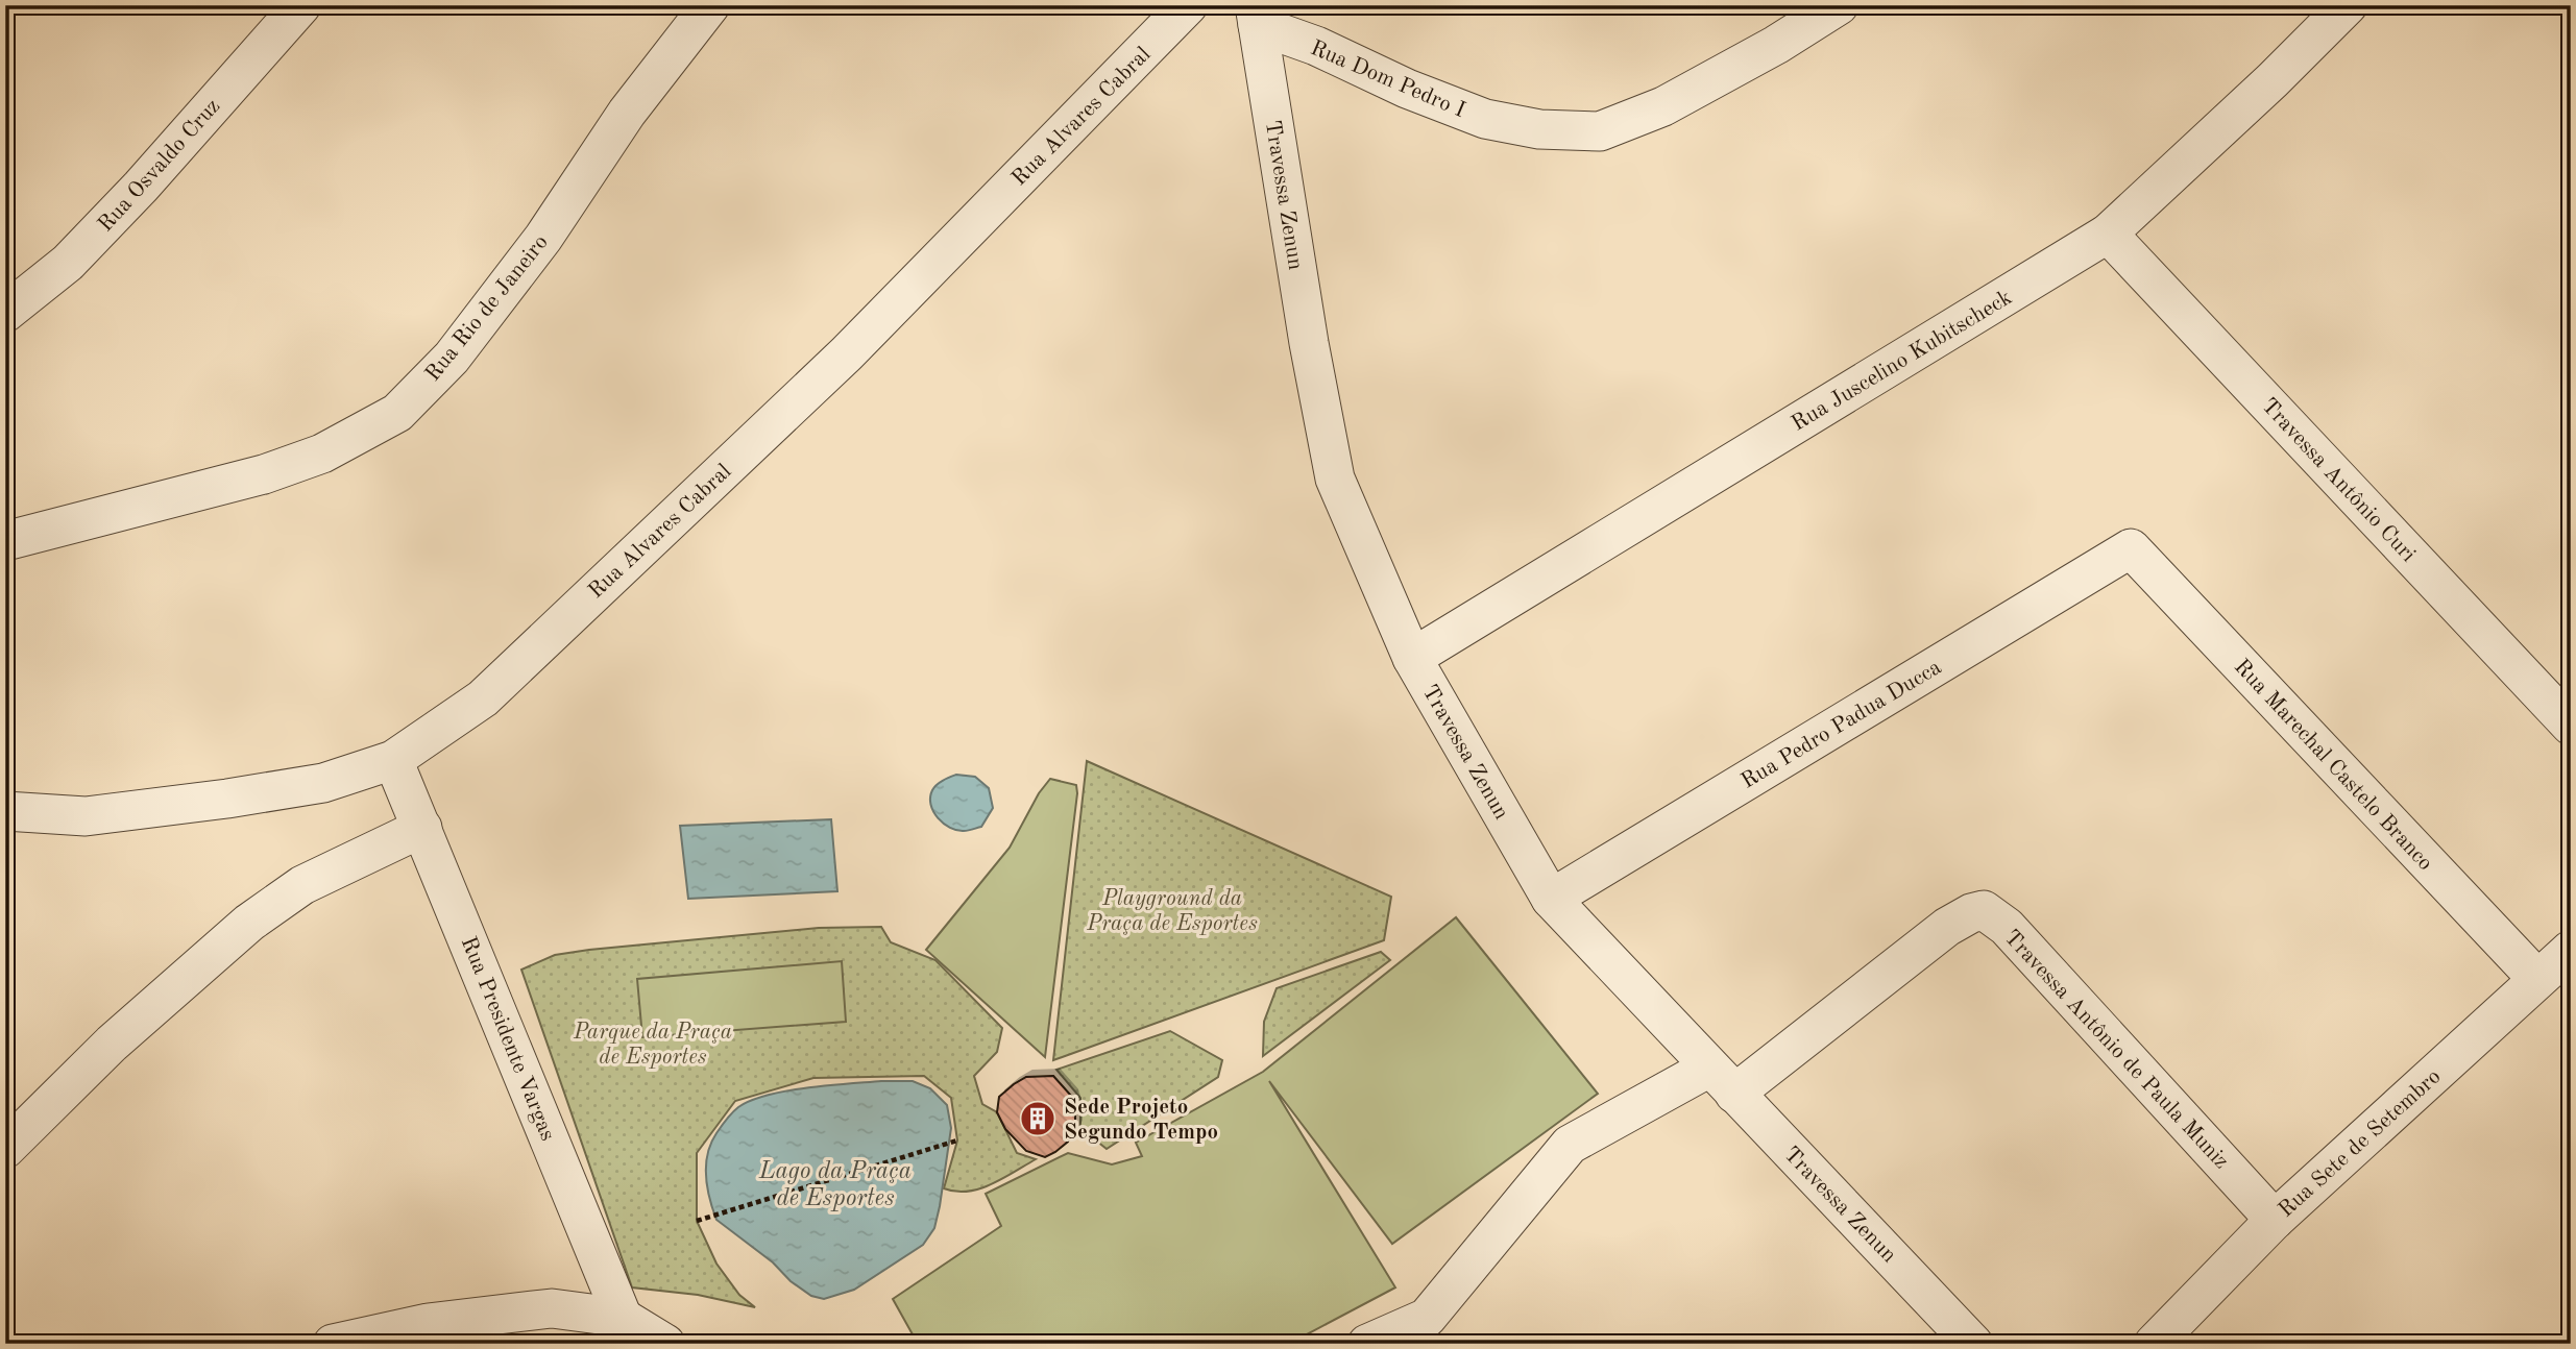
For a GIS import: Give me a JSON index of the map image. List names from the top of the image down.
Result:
{
  "streets": {
    "street": [
      "Rua Dom Pedro I",
      "Rua Alvares Cabral",
      "Rua Osvaldo Cruz",
      "Travessa Zenun",
      "Rua Rio de Janeiro",
      "Rua Juscelino Kubitscheck",
      "Travessa Antônio Curi",
      "Rua Pedro Padua Ducca",
      "Rua Marechal Castelo Branco",
      "Rua Presidente Vargas",
      "Travessa Antônio de Paula Muniz",
      "Rua Sete de Setembro"
    ]
  },
  "crossings": [
    ["Rua Dom Pedro I", "Travessa Zenun"],
    ["Rua Alvares Cabral", "Rua Presidente Vargas"],
    ["Travessa Zenun", "Rua Juscelino Kubitscheck"],
    ["Travessa Zenun", "Rua Pedro Padua Ducca"],
    ["Travessa Zenun", "Travessa Antônio de Paula Muniz"],
    ["Rua Juscelino Kubitscheck", "Travessa Antônio Curi"],
    ["Rua Pedro Padua Ducca", "Rua Marechal Castelo Branco"],
    ["Rua Marechal Castelo Branco", "Rua Sete de Setembro"],
    ["Travessa Antônio de Paula Muniz", "Rua Sete de Setembro"]
  ],
  "water": ["Lago da Praça de Esportes"],
  "parks": ["Playground da Praça de Esportes", "Parque da Praça de Esportes"],
  "places": {
    "building": ["Sede Projeto Segundo Tempo"]
  }
}
